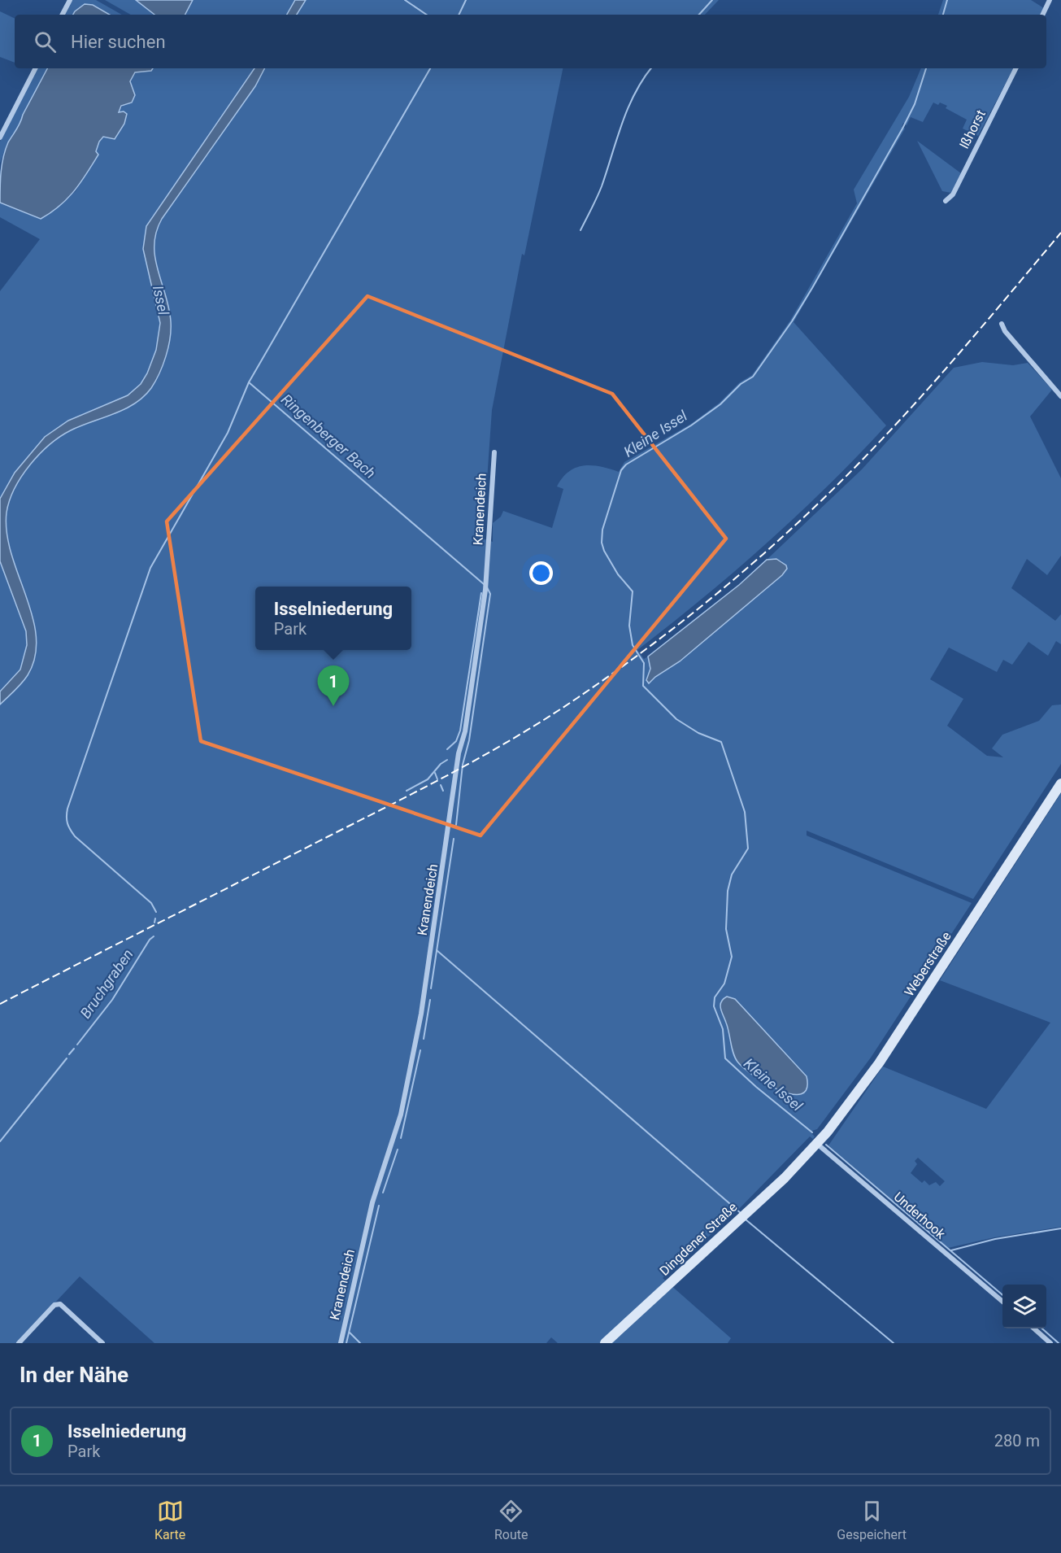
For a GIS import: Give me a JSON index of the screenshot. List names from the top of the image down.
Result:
{
  "streets": {
    "main road": ["Weberstraße", "Dingdener Straße"],
    "street": ["Ißhorst", "Kranendeich", "Underhook"]
  },
  "crossings": [
    ["Weberstraße", "Underhook"],
    ["Weberstraße", "Dingdener Straße"]
  ],
  "water": [
    "Issel",
    "Kleine Issel",
    "Ringenberger Bach",
    "Bruchgraben"
  ],
  "page": {
    "search": "Hier suchen",
    "popup": ["Isselniederung", "Park"],
    "pins": "1",
    "heading": "In der Nähe",
    "list": [
      {
        "mark": "1",
        "name": "Isselniederung",
        "note": "Park",
        "value": "280 m"
      }
    ],
    "nav": ["Karte", "Route", "Gespeichert"]
  }
}
